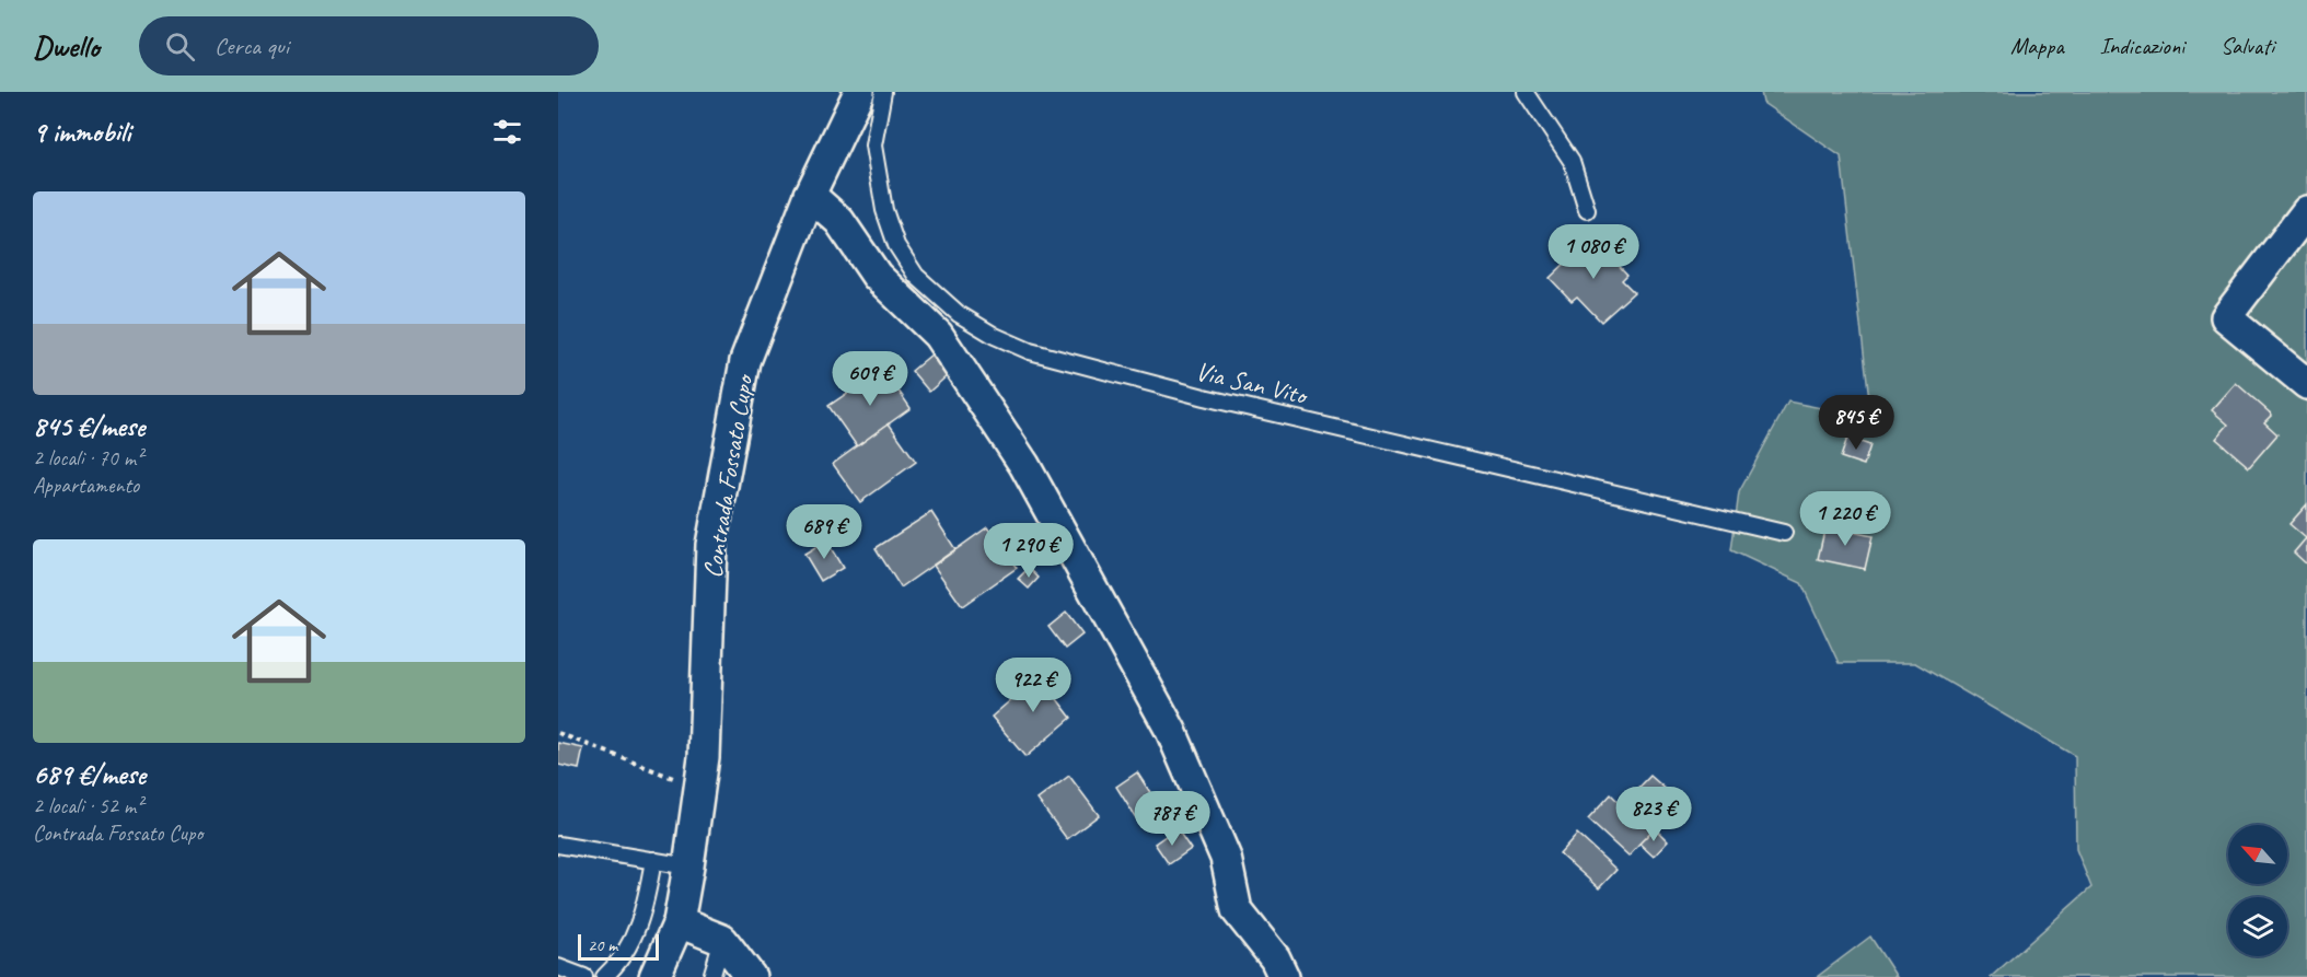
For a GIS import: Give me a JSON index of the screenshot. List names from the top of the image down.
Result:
{
  "streets": {
    "street": ["Contrada Fossato Cupo"],
    "lane": ["Via San Vito"]
  },
  "scale_bar": "20 m",
  "north": "top left",
  "page": {
    "header": "Dwello",
    "search": "Cerca qui",
    "nav": ["Mappa", "Indicazioni", "Salvati"],
    "heading": "9 immobili",
    "list": [
      {
        "name": "845 €/mese",
        "note": "2 locali · 70 m² · Appartamento"
      },
      {
        "name": "689 €/mese",
        "note": "2 locali · 52 m² · Contrada Fossato Cupo"
      }
    ],
    "price": [
      "1 080 €",
      "609 €",
      "845 €",
      "1 220 €",
      "689 €",
      "1 290 €",
      "922 €",
      "823 €",
      "787 €"
    ],
    "scale": "20 m"
  }
}
